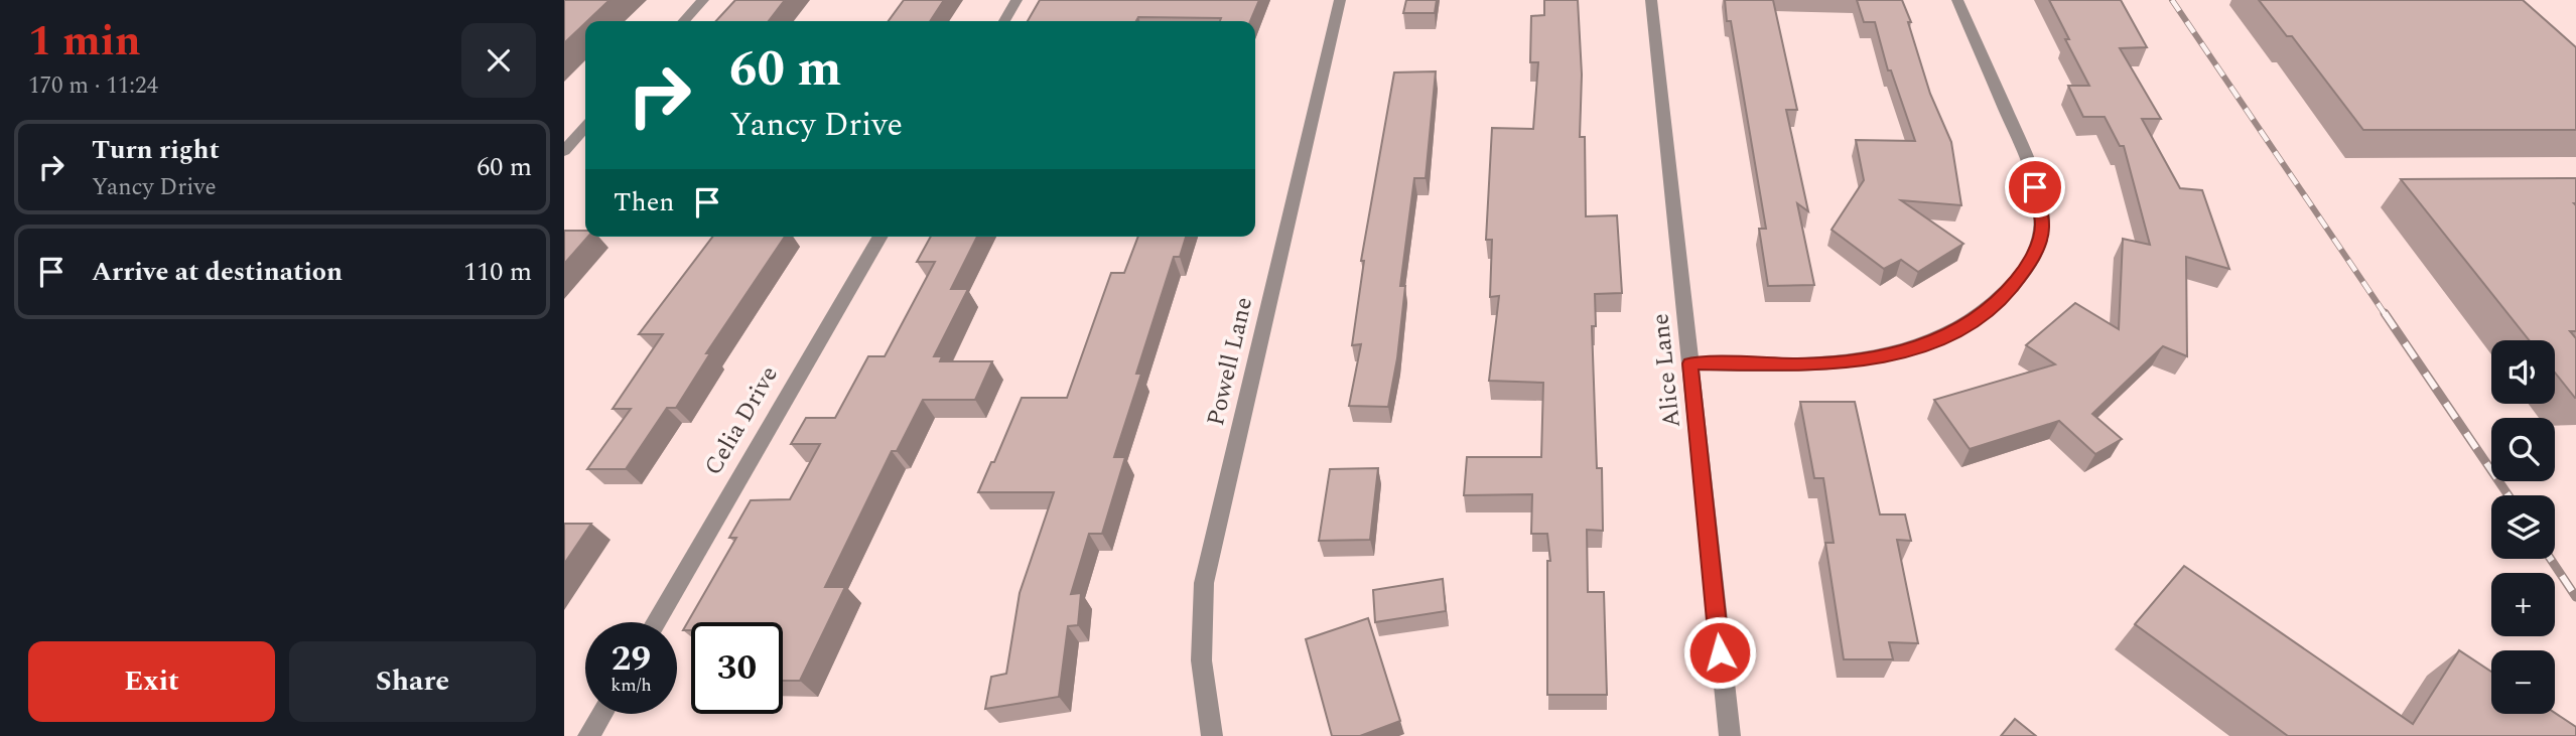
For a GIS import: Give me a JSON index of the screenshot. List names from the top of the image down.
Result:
{
  "streets": {
    "street": ["Powell Lane", "Alice Lane", "Celia Drive"]
  },
  "page": {
    "heading": ["1 min", "170 m · 11:24"],
    "turn": ["60 m", "Yancy Drive"],
    "list": [
      {
        "name": "Turn right",
        "note": "Yancy Drive",
        "value": "60 m"
      },
      {
        "name": "Arrive at destination",
        "value": "110 m"
      }
    ],
    "then": "Then",
    "map_buttons": ["+", "−"],
    "speed": "29 km/h",
    "limit": "30",
    "buttons": ["Exit", "Share"]
  }
}
